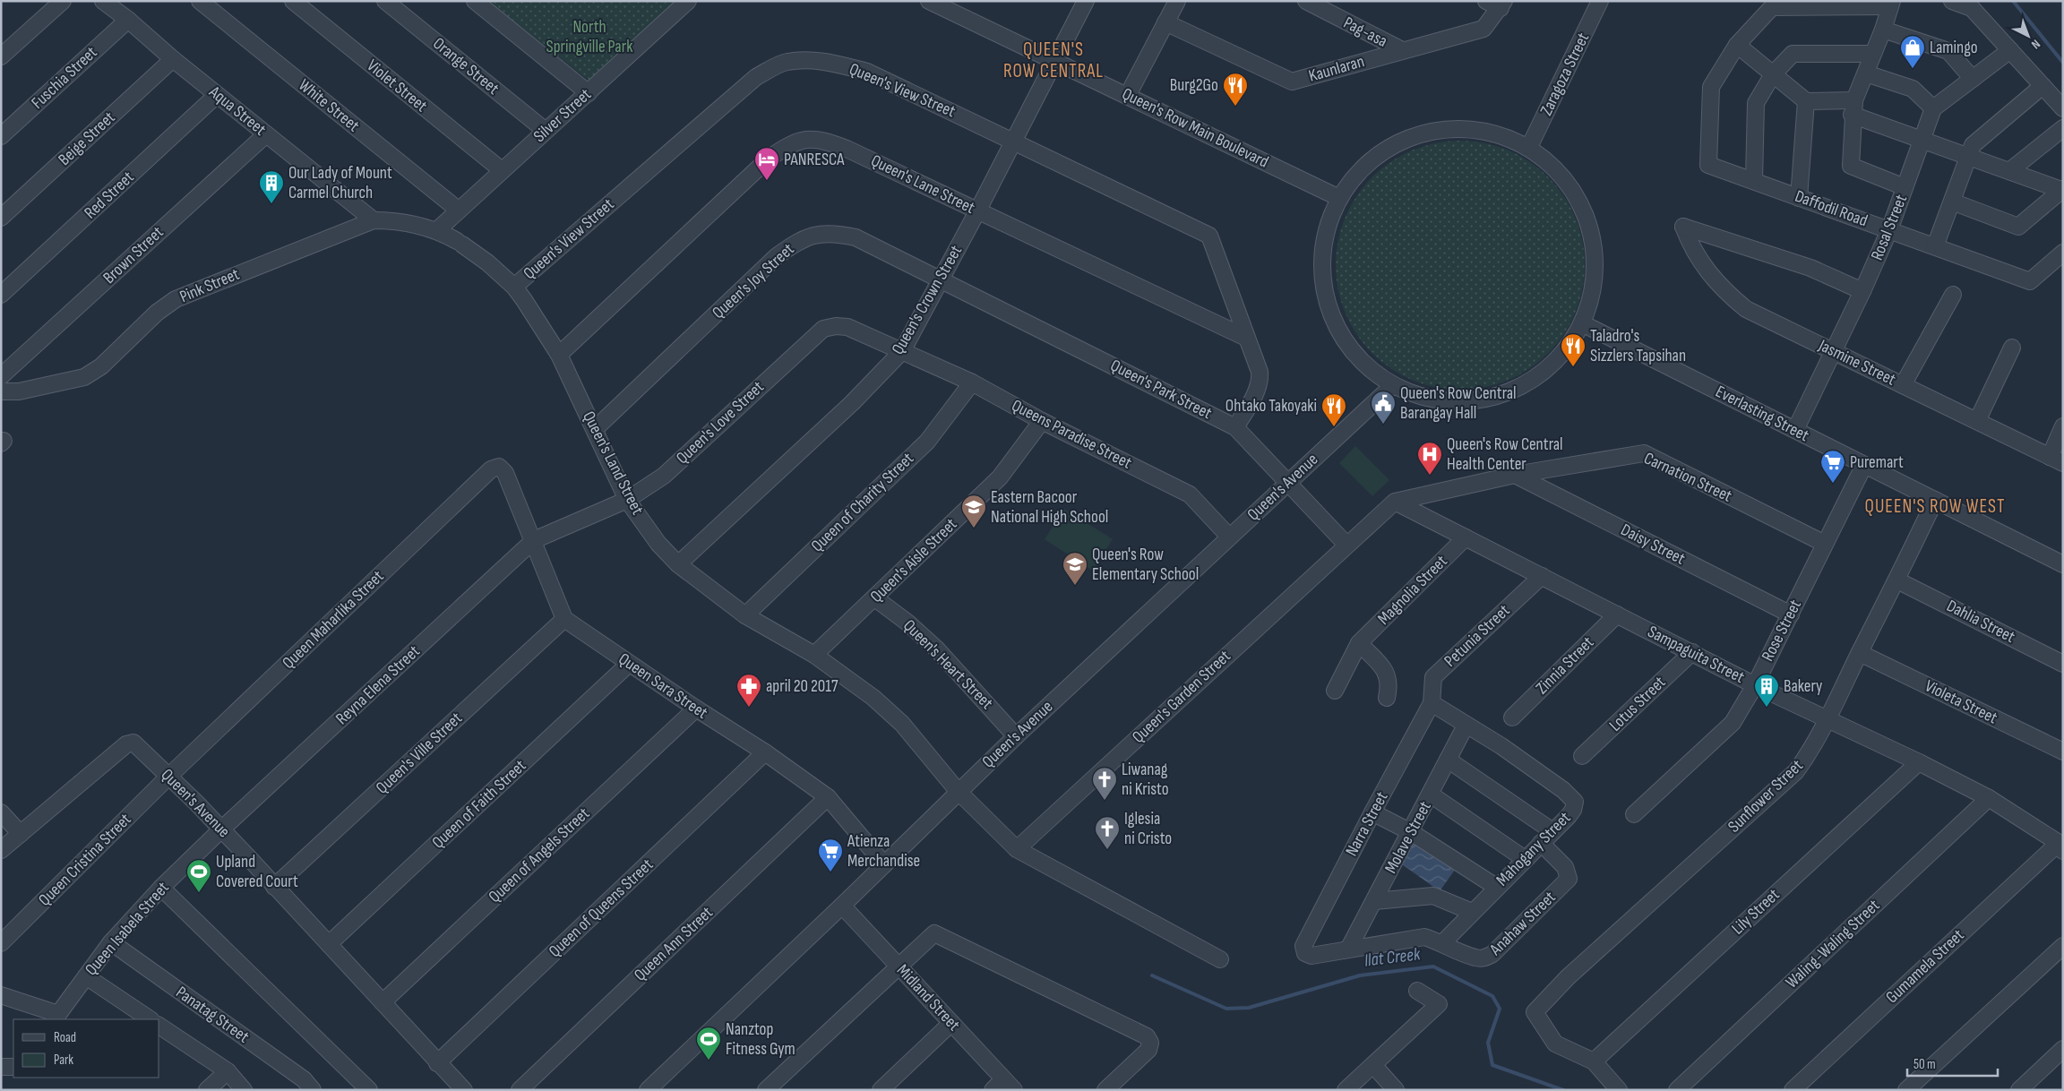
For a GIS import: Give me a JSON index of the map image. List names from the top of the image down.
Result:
{
  "streets": {
    "street": [
      "Pag-asa",
      "Orange Street",
      "Kaunlaran",
      "Zaragoza Street",
      "Fuschia Street",
      "Violet Street",
      "Queen's View Street",
      "White Street",
      "Aqua Street",
      "Silver Street",
      "Queen's Row Main Boulevard",
      "Beige Street",
      "Queen's Lane Street",
      "Red Street",
      "Daffodil Road",
      "Rosal Street",
      "Brown Street",
      "Queen's Joy Street",
      "Pink Street",
      "Queen's Crown Street",
      "Jasmine Street",
      "Queen's Park Street",
      "Everlasting Street",
      "Queen's Love Street",
      "Queens Paradise Street",
      "Queen's Land Street",
      "Carnation Street",
      "Queen's Avenue",
      "Queen of Charity Street",
      "Daisy Street",
      "Queen's Aisle Street",
      "Magnolia Street",
      "Queen Maharlika Street",
      "Dahlia Street",
      "Rose Street",
      "Petunia Street",
      "Sampaguita Street",
      "Queen's Heart Street",
      "Zinnia Street",
      "Reyna Elena Street",
      "Queen Sara Street",
      "Queen's Garden Street",
      "Violeta Street",
      "Lotus Street",
      "Queen's Ville Street",
      "Sunflower Street",
      "Queen of Faith Street",
      "Narra Street",
      "Molave Street",
      "Mahogany Street",
      "Queen of Angels Street",
      "Queen Cristina Street",
      "Queen of Queens Street",
      "Lily Street",
      "Anahaw Street",
      "Queen Isabela Street",
      "Queen Ann Street",
      "Waling-Waling Street",
      "Gumamela Street",
      "Midland Street",
      "Panatag Street"
    ]
  },
  "crossings": [
    ["Pag-asa", "Kaunlaran"],
    ["Orange Street", "Silver Street"],
    ["Fuschia Street", "Aqua Street"],
    ["Violet Street", "Silver Street"],
    ["Queen's View Street", "Queen's Lane Street"],
    ["Queen's View Street", "Queen's Crown Street"],
    ["Queen's View Street", "Queen's Land Street"],
    ["White Street", "Silver Street"],
    ["Aqua Street", "Beige Street"],
    ["Aqua Street", "Red Street"],
    ["Aqua Street", "Brown Street"],
    ["Aqua Street", "Pink Street"],
    ["Silver Street", "Pink Street"],
    ["Silver Street", "Queen's Land Street"],
    ["Queen's Row Main Boulevard", "Queen's Crown Street"],
    ["Queen's Lane Street", "Queen's Crown Street"],
    ["Queen's Lane Street", "Queen's Land Street"],
    ["Daffodil Road", "Rosal Street"],
    ["Rosal Street", "Jasmine Street"],
    ["Rosal Street", "Everlasting Street"],
    ["Queen's Joy Street", "Queen's Crown Street"],
    ["Queen's Joy Street", "Queen's Park Street"],
    ["Queen's Joy Street", "Queen's Land Street"],
    ["Pink Street", "Queen's Land Street"],
    ["Queen's Crown Street", "Queen's Park Street"],
    ["Queen's Crown Street", "Queen's Love Street"],
    ["Queen's Crown Street", "Queens Paradise Street"],
    ["Queen's Crown Street", "Queen's Land Street"],
    ["Queen's Park Street", "Carnation Street"],
    ["Queen's Park Street", "Queen's Avenue"],
    ["Queen's Park Street", "Queen's Garden Street"],
    ["Everlasting Street", "Rose Street"],
    ["Everlasting Street", "Sunflower Street"],
    ["Queen's Love Street", "Queens Paradise Street"],
    ["Queen's Love Street", "Queen's Land Street"],
    ["Queen's Love Street", "Queen Maharlika Street"],
    ["Queen's Love Street", "Reyna Elena Street"],
    ["Queens Paradise Street", "Queen's Avenue"],
    ["Queens Paradise Street", "Queen of Charity Street"],
    ["Queens Paradise Street", "Queen's Aisle Street"],
    ["Queen's Land Street", "Queen's Avenue"],
    ["Queen's Land Street", "Queen of Charity Street"],
    ["Queen's Land Street", "Queen's Aisle Street"],
    ["Carnation Street", "Daisy Street"],
    ["Carnation Street", "Rose Street"],
    ["Carnation Street", "Sampaguita Street"],
    ["Carnation Street", "Queen's Garden Street"],
    ["Queen's Avenue", "Queen Maharlika Street"],
    ["Queen's Avenue", "Queen's Heart Street"],
    ["Queen's Avenue", "Reyna Elena Street"],
    ["Queen's Avenue", "Queen Sara Street"],
    ["Queen's Avenue", "Queen's Ville Street"],
    ["Queen's Avenue", "Queen of Faith Street"],
    ["Queen's Avenue", "Queen of Angels Street"],
    ["Queen's Avenue", "Queen Cristina Street"],
    ["Queen's Avenue", "Queen of Queens Street"],
    ["Queen's Avenue", "Queen Isabela Street"],
    ["Queen's Avenue", "Midland Street"],
    ["Daisy Street", "Rose Street"],
    ["Queen's Aisle Street", "Queen's Heart Street"],
    ["Magnolia Street", "Sampaguita Street"],
    ["Queen Maharlika Street", "Reyna Elena Street"],
    ["Queen Maharlika Street", "Queen Cristina Street"],
    ["Dahlia Street", "Sunflower Street"],
    ["Rose Street", "Sampaguita Street"],
    ["Petunia Street", "Sampaguita Street"],
    ["Petunia Street", "Narra Street"],
    ["Petunia Street", "Mahogany Street"],
    ["Sampaguita Street", "Zinnia Street"],
    ["Sampaguita Street", "Lotus Street"],
    ["Sampaguita Street", "Sunflower Street"],
    ["Sampaguita Street", "Lily Street"],
    ["Sampaguita Street", "Waling-Waling Street"],
    ["Sampaguita Street", "Gumamela Street"],
    ["Reyna Elena Street", "Queen Isabela Street"],
    ["Queen Sara Street", "Queen's Ville Street"],
    ["Queen Sara Street", "Queen of Faith Street"],
    ["Queen Sara Street", "Queen of Angels Street"],
    ["Queen Sara Street", "Queen of Queens Street"],
    ["Queen Sara Street", "Queen Ann Street"],
    ["Violeta Street", "Sunflower Street"],
    ["Sunflower Street", "Lily Street"],
    ["Narra Street", "Mahogany Street"],
    ["Narra Street", "Anahaw Street"],
    ["Molave Street", "Mahogany Street"],
    ["Molave Street", "Anahaw Street"],
    ["Mahogany Street", "Anahaw Street"],
    ["Queen Isabela Street", "Panatag Street"]
  ],
  "districts": ["QUEEN'S ROW CENTRAL", "QUEEN'S ROW WEST"],
  "water": ["Ilat Creek"],
  "parks": ["North Springville Park"],
  "places": {
    "shop": ["Lamingo"],
    "restaurant": ["Burg2Go", "Taladro's Sizzlers Tapsihan", "Ohtako Takoyaki"],
    "hotel": ["PANRESCA"],
    "building": ["Our Lady of Mount Carmel Church", "Bakery"],
    "public building": ["Queen's Row Central Barangay Hall"],
    "hospital": ["Queen's Row Central Health Center"],
    "supermarket": ["Puremart", "Atienza Merchandise"],
    "school or university": ["Eastern Bacoor National High School", "Queen's Row Elementary School"],
    "pharmacy": ["april 20 2017"],
    "church": ["Liwanag ni Kristo", "Iglesia ni Cristo"],
    "sports": ["Upland Covered Court", "Nanztop Fitness Gym"]
  },
  "legend": ["Road", "Park"],
  "scale_bar": "50 m",
  "north": "bottom right"
}
